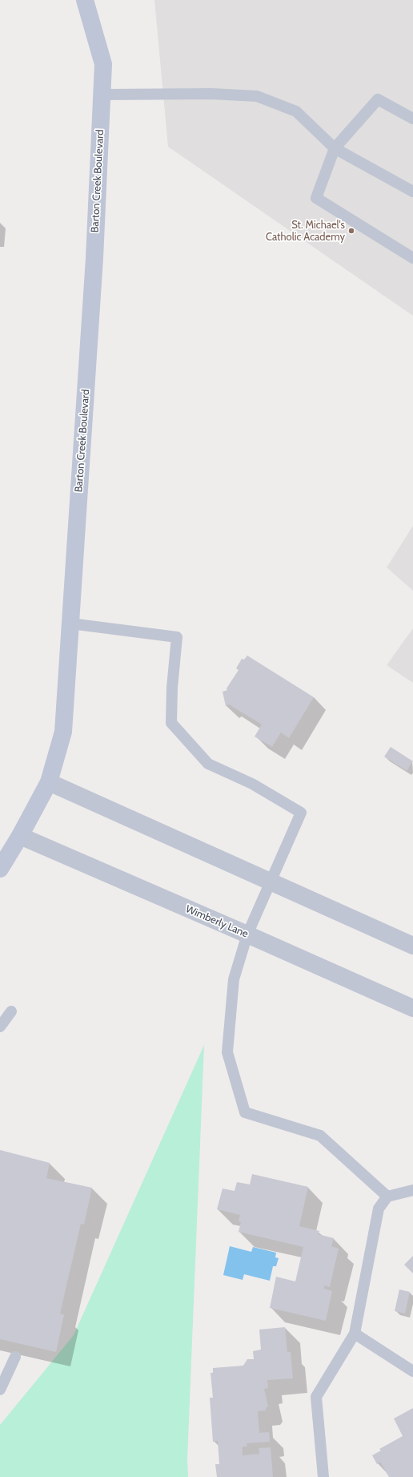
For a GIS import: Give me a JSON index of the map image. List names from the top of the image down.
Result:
{
  "streets": {
    "street": ["Barton Creek Boulevard", "Wimberly Lane"]
  },
  "crossings": [
    ["Barton Creek Boulevard", "Wimberly Lane"]
  ],
  "places": ["St. Michael's Catholic Academy"]
}
